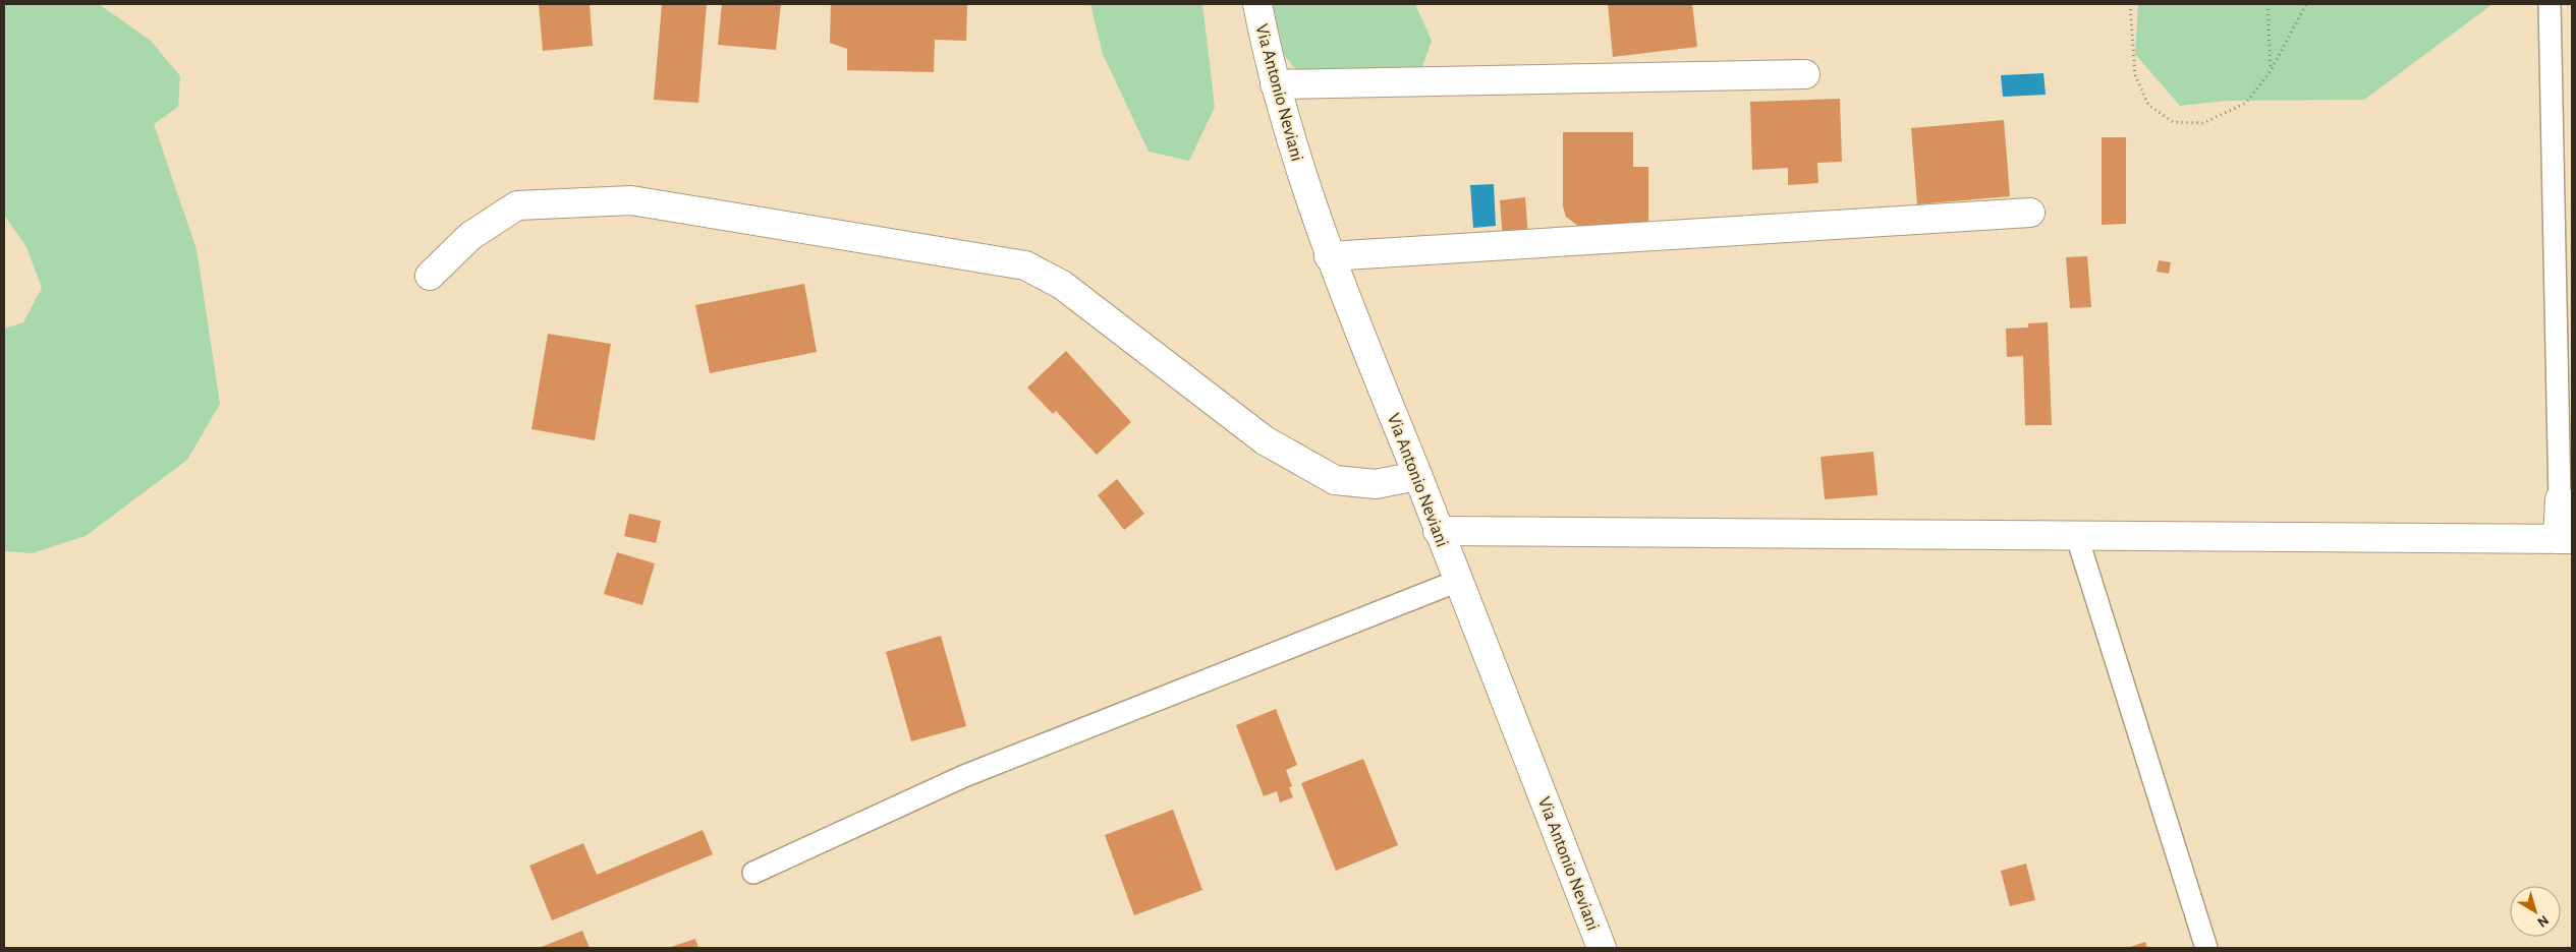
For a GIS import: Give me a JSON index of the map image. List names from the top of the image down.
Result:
{
  "streets": {
    "street": ["Via Antonio Neviani"]
  },
  "north": "bottom right"
}
